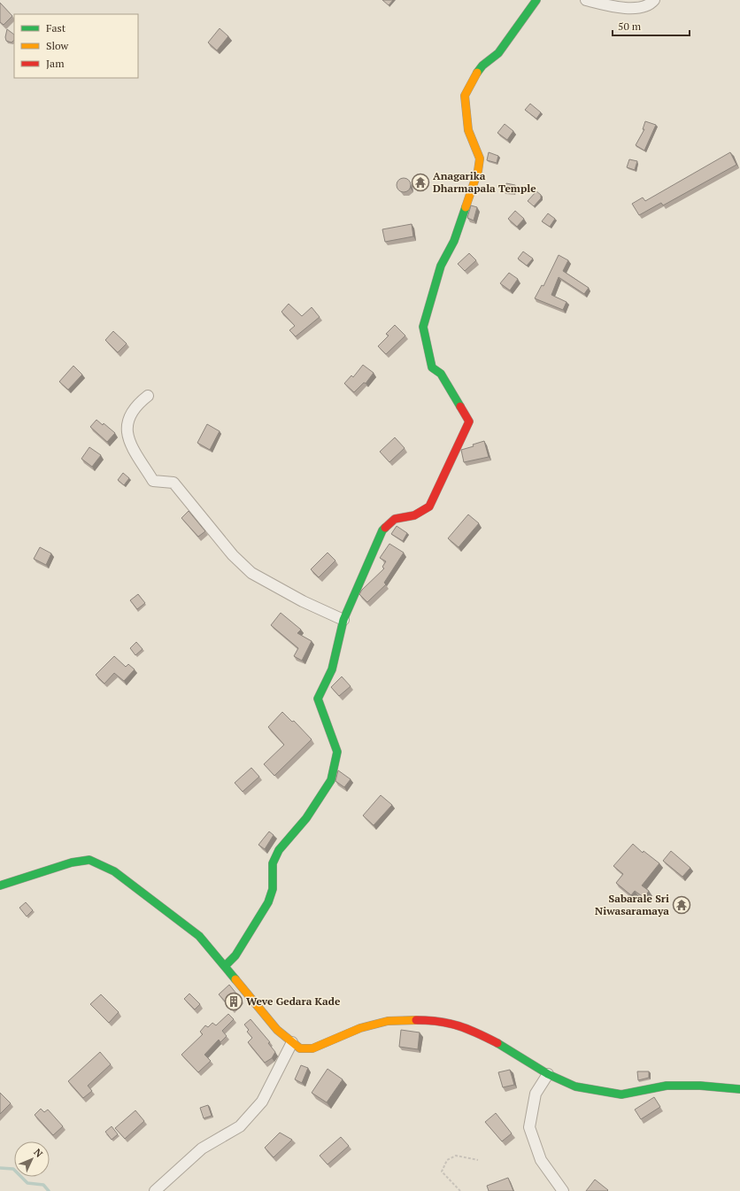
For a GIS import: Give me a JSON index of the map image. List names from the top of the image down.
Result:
{
  "places": {
    "temple": ["Anagarika Dharmapala Temple", "Sabarale Sri Niwasaramaya"],
    "building": ["Weve Gedara Kade"]
  },
  "legend": ["Fast", "Slow", "Jam"],
  "scale_bar": "50 m",
  "north": "top right"
}
